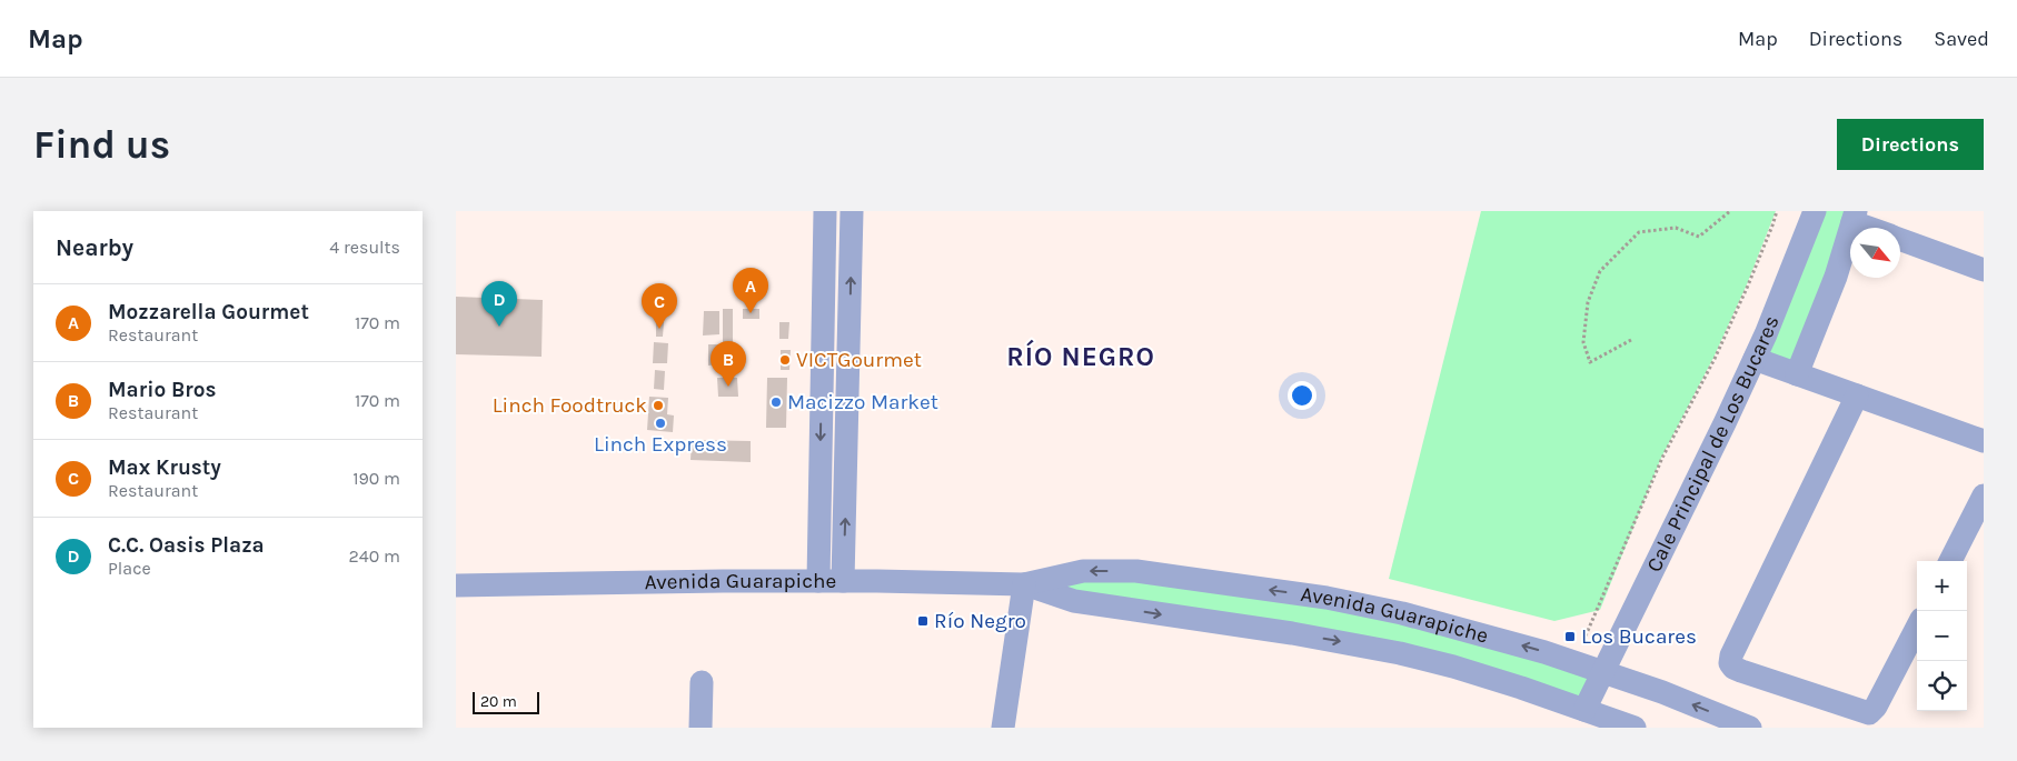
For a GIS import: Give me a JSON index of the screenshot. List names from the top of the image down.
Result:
{
  "streets": {
    "street": ["Cale Principal de Los Bucares", "Avenida Guarapiche"]
  },
  "crossings": [
    ["Cale Principal de Los Bucares", "Avenida Guarapiche"]
  ],
  "districts": ["RÍO NEGRO"],
  "places": {
    "other": [
      "VICTGourmet",
      "Macizzo Market",
      "Linch Foodtruck",
      "Linch Express"
    ],
    "transit": ["Río Negro", "Los Bucares"]
  },
  "scale_bar": "20 m",
  "north": "bottom right",
  "page": {
    "header": "Map",
    "nav": ["Map", "Directions", "Saved"],
    "buttons": "Directions",
    "title": "Find us",
    "heading": ["Nearby", "4 results"],
    "pins": [
      "A",
      "D",
      "C",
      "B"
    ],
    "list": [
      {
        "mark": "A",
        "name": "Mozzarella Gourmet",
        "note": "Restaurant",
        "value": "170 m"
      },
      {
        "mark": "B",
        "name": "Mario Bros",
        "note": "Restaurant",
        "value": "170 m"
      },
      {
        "mark": "C",
        "name": "Max Krusty",
        "note": "Restaurant",
        "value": "190 m"
      },
      {
        "mark": "D",
        "name": "C.C. Oasis Plaza",
        "note": "Place",
        "value": "240 m"
      }
    ],
    "map_buttons": ["+", "−"],
    "scale": "20 m"
  }
}
